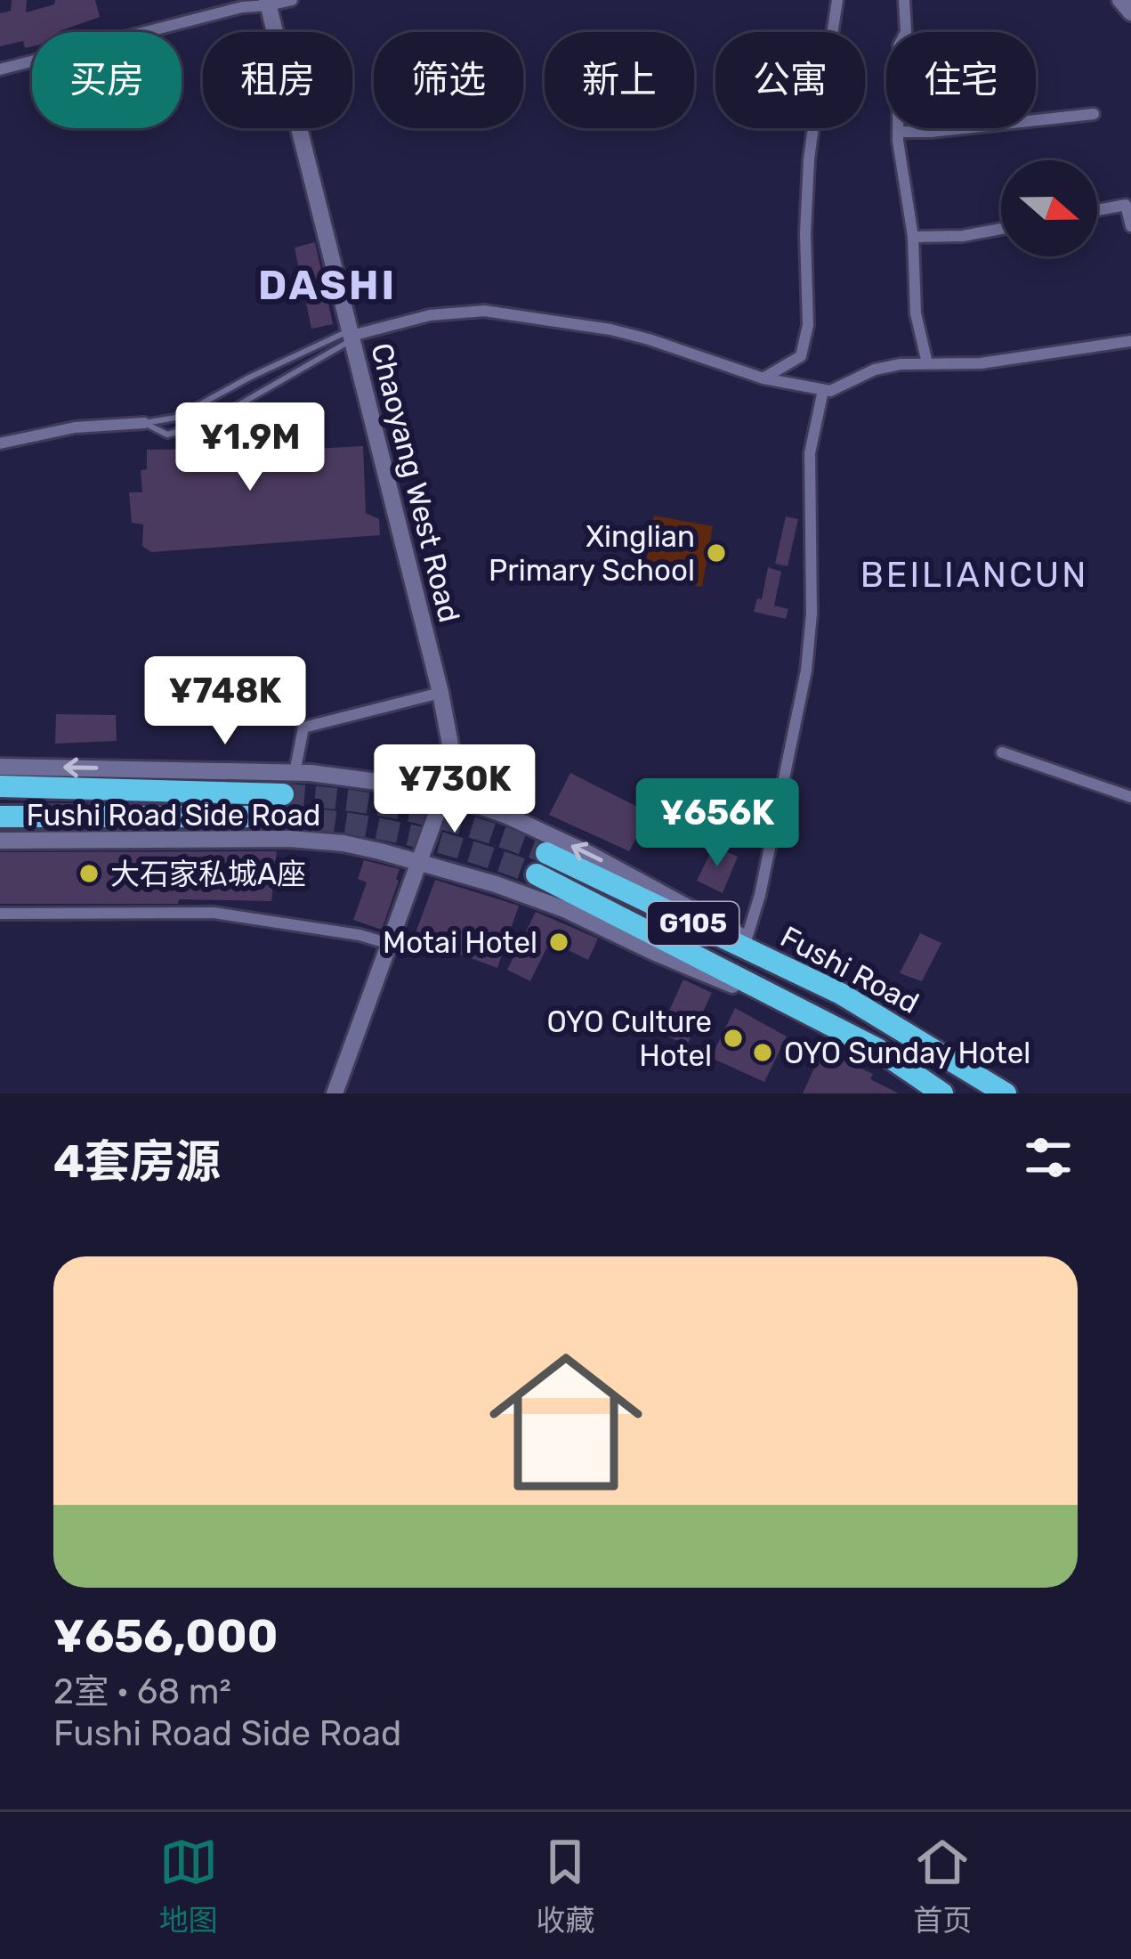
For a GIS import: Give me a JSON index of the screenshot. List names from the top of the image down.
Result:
{
  "streets": {
    "highway": ["G105", "Fushi Road"],
    "main road": ["Chaoyang West Road", "Fushi Road Side Road"]
  },
  "crossings": [
    ["Chaoyang West Road", "Fushi Road Side Road"],
    ["Fushi Road Side Road", "Fushi Road"]
  ],
  "districts": ["DASHI", "BEILIANCUN"],
  "places": [
    "Xinglian Primary School",
    "大石家私城A座",
    "Motai Hotel",
    "OYO Culture Hotel",
    "OYO Sunday Hotel"
  ],
  "north": "right",
  "page": {
    "chip": [
      "买房",
      "租房",
      "筛选",
      "新上",
      "公寓",
      "住宅"
    ],
    "price": [
      "¥1.9M",
      "¥748K",
      "¥730K",
      "¥656K"
    ],
    "heading": "4套房源",
    "list": [
      {
        "name": "¥656,000",
        "note": "2室 · 68 m² · Fushi Road Side Road"
      }
    ],
    "tabs": ["地图", "收藏", "首页"]
  }
}
